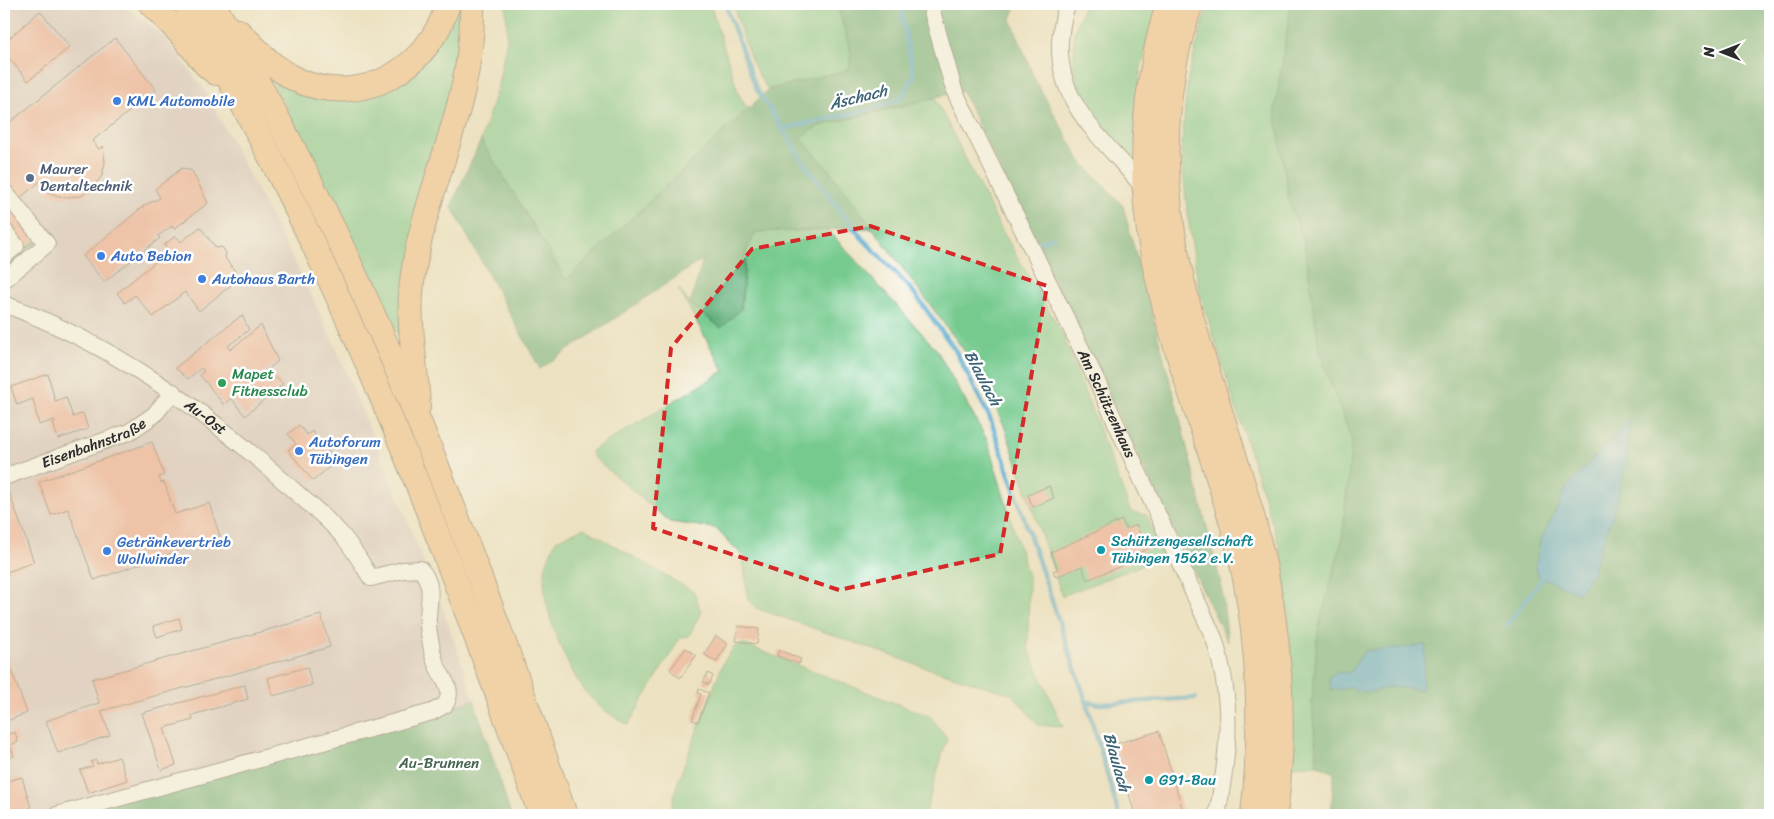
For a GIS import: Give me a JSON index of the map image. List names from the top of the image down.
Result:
{
  "streets": {
    "street": ["Am Schützenhaus", "Au-Ost", "Eisenbahnstraße"]
  },
  "crossings": [
    ["Au-Ost", "Eisenbahnstraße"]
  ],
  "water": ["Äschach", "Blaulach"],
  "parks": ["Au-Brunnen"],
  "places": [
    "KML Automobile",
    "Maurer Dentaltechnik",
    "Auto Bebion",
    "Autohaus Barth",
    "Mapet Fitnessclub",
    "Autoforum Tübingen",
    "Schützengesellschaft Tübingen 1562 e.V.",
    "Getränkevertrieb Wollwinder",
    "G91-Bau"
  ],
  "north": "left"
}
